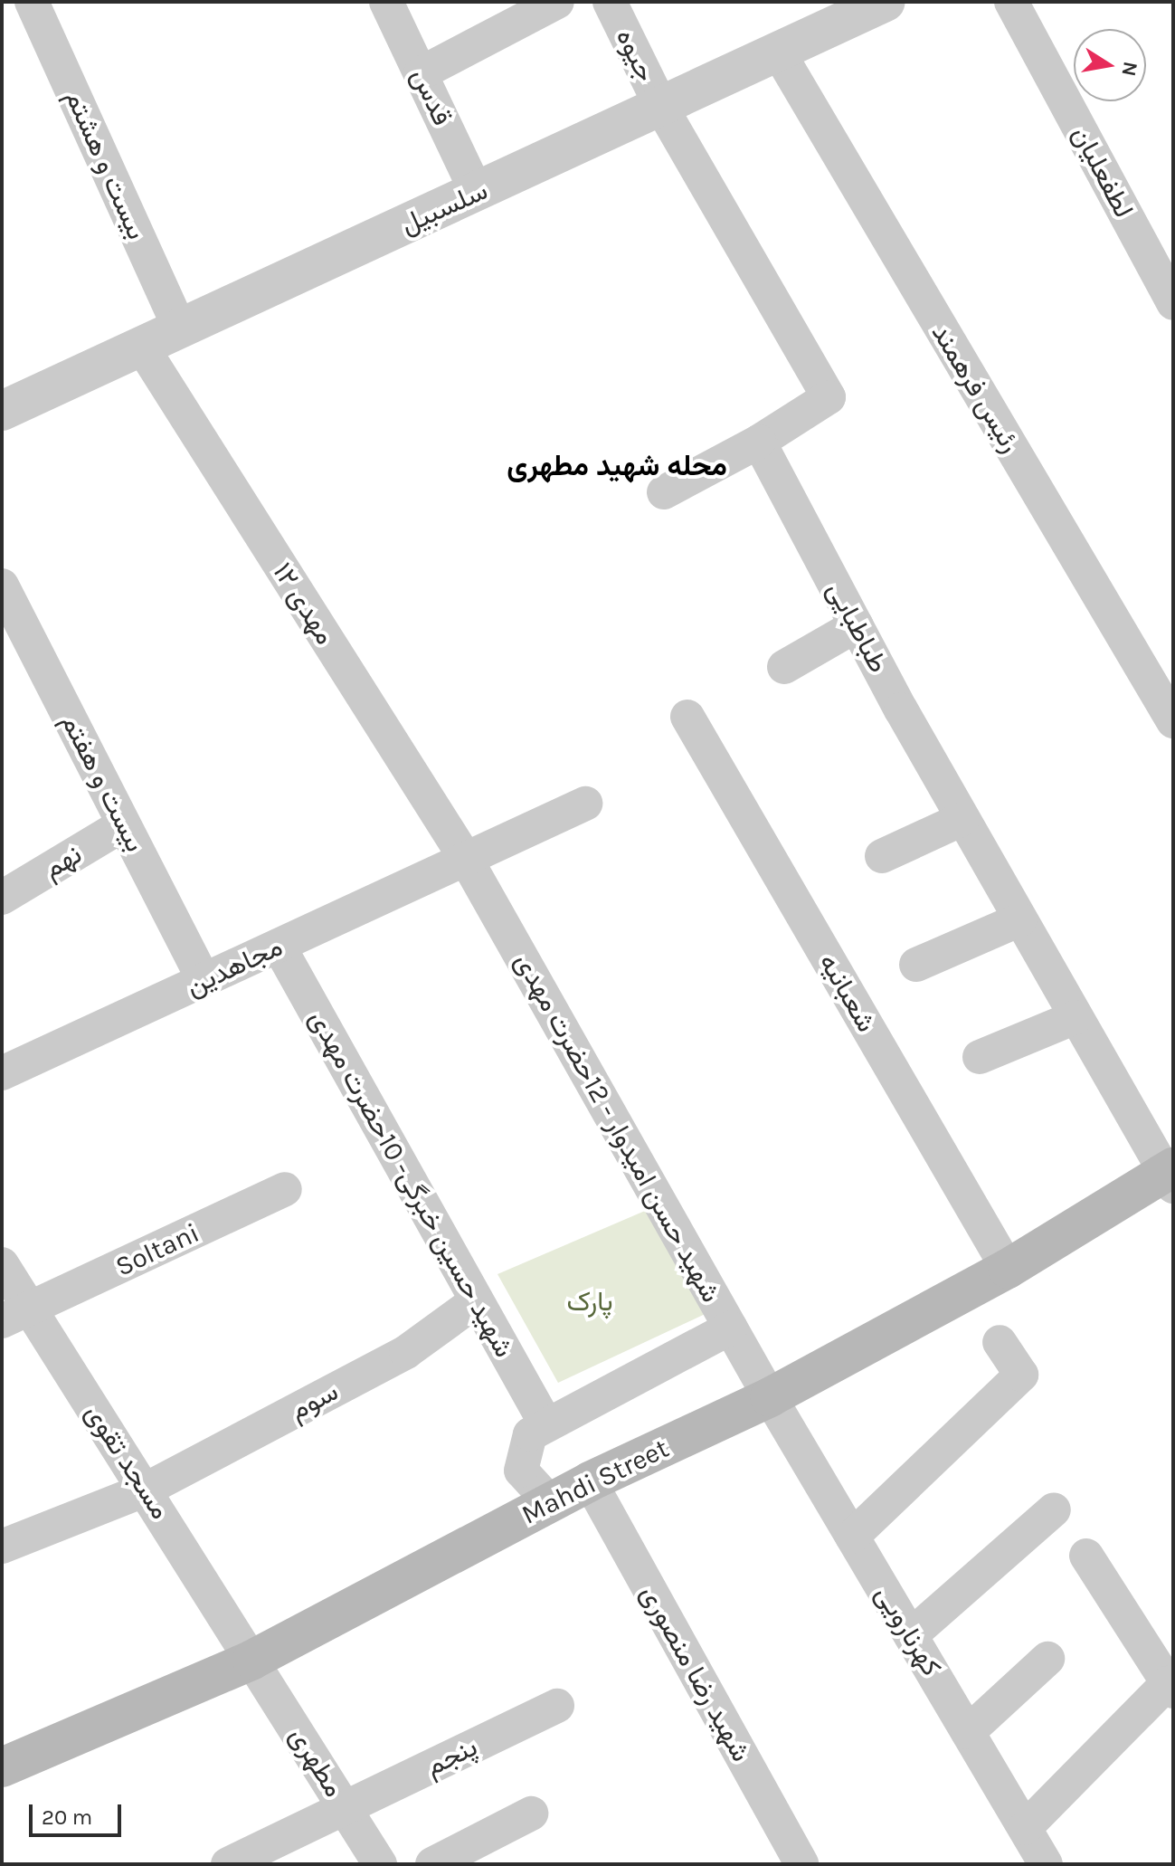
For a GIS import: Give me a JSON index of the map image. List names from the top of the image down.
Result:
{
  "streets": {
    "main road": ["Mahdi Street"],
    "street": [
      "جیوه",
      "قدس",
      "بیست و هشتم",
      "لطفعلیان",
      "سلسبیل",
      "رئیس فرهمند",
      "مهدی ۱۲",
      "طباطبایی",
      "بیست و هفتم",
      "نهم",
      "مجاهدین",
      "شعبانیه",
      "شهید حسن امیدوار - 12حضرت مهدی",
      "شهید حسین خبرگی- 10حضرت مهدی",
      "Soltani",
      "سوم",
      "مسجد تقوی",
      "کهرنارویی",
      "شهید رضا منصوری",
      "پنجم",
      "مطهری"
    ]
  },
  "crossings": [
    ["جیوه", "سلسبیل"],
    ["قدس", "سلسبیل"],
    ["بیست و هشتم", "سلسبیل"],
    ["سلسبیل", "رئیس فرهمند"],
    ["سلسبیل", "مهدی ۱۲"],
    ["مهدی ۱۲", "مجاهدین"],
    ["مهدی ۱۲", "شهید حسن امیدوار - 12حضرت مهدی"],
    ["طباطبایی", "Mahdi Street"],
    ["بیست و هفتم", "نهم"],
    ["بیست و هفتم", "مجاهدین"],
    ["مجاهدین", "شهید حسن امیدوار - 12حضرت مهدی"],
    ["مجاهدین", "شهید حسین خبرگی- 10حضرت مهدی"],
    ["شعبانیه", "Mahdi Street"],
    ["شهید حسن امیدوار - 12حضرت مهدی", "Mahdi Street"],
    ["شهید حسن امیدوار - 12حضرت مهدی", "کهرنارویی"],
    ["شهید حسین خبرگی- 10حضرت مهدی", "سوم"],
    ["Soltani", "مسجد تقوی"],
    ["سوم", "مسجد تقوی"],
    ["مسجد تقوی", "Mahdi Street"],
    ["مسجد تقوی", "مطهری"],
    ["Mahdi Street", "کهرنارویی"],
    ["Mahdi Street", "شهید رضا منصوری"],
    ["Mahdi Street", "مطهری"],
    ["پنجم", "مطهری"]
  ],
  "districts": ["محله شهید مطهری"],
  "parks": ["پارک"],
  "scale_bar": "20 m",
  "north": "right"
}
